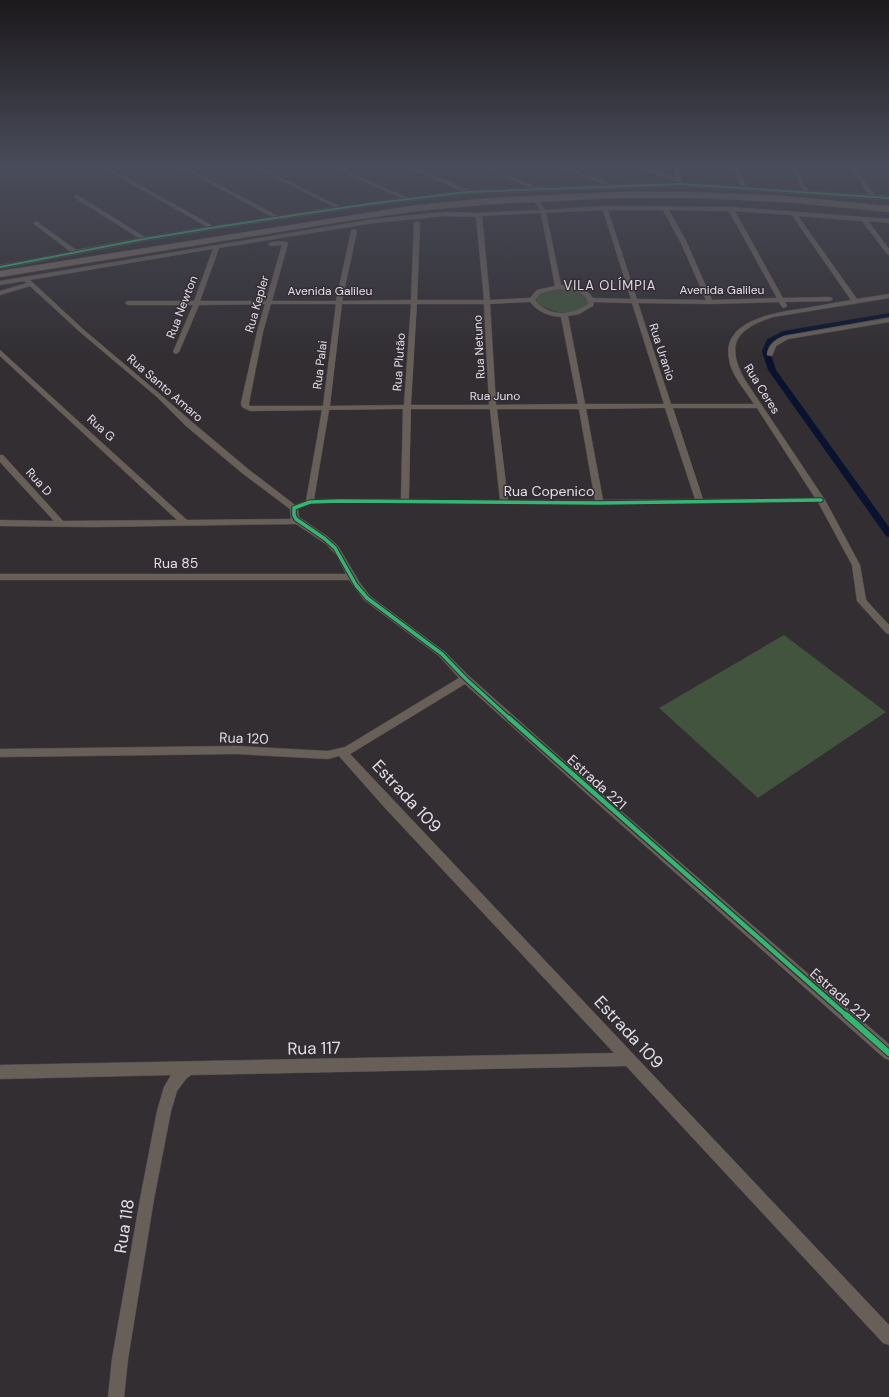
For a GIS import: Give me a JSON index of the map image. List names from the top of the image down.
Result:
{
  "streets": {
    "street": [
      "Avenida Galileu",
      "Rua Kepler",
      "Rua Newton",
      "Rua Netuno",
      "Rua Uranio",
      "Rua Plutão",
      "Rua Palai",
      "Rua Santo Amaro",
      "Rua Ceres",
      "Rua Juno",
      "Rua G",
      "Rua D",
      "Rua Copenico",
      "Rua 85",
      "Rua 120",
      "Estrada 221",
      "Estrada 109",
      "Rua 117",
      "Rua 118"
    ]
  },
  "crossings": [
    ["Avenida Galileu", "Rua Kepler"],
    ["Avenida Galileu", "Rua Newton"],
    ["Avenida Galileu", "Rua Netuno"],
    ["Avenida Galileu", "Rua Uranio"],
    ["Avenida Galileu", "Rua Plutão"],
    ["Avenida Galileu", "Rua Palai"],
    ["Avenida Galileu", "Rua Ceres"],
    ["Rua Kepler", "Rua Juno"],
    ["Rua Netuno", "Rua Juno"],
    ["Rua Netuno", "Rua Copenico"],
    ["Rua Uranio", "Rua Juno"],
    ["Rua Uranio", "Rua Copenico"],
    ["Rua Plutão", "Rua Juno"],
    ["Rua Plutão", "Rua Copenico"],
    ["Rua Palai", "Rua Juno"],
    ["Rua Palai", "Rua Copenico"],
    ["Rua Santo Amaro", "Rua Copenico"],
    ["Rua Ceres", "Rua Juno"],
    ["Rua Ceres", "Rua Copenico"],
    ["Rua Juno", "Rua Copenico"],
    ["Rua 85", "Estrada 221"],
    ["Rua 120", "Estrada 221"],
    ["Rua 120", "Estrada 109"],
    ["Estrada 109", "Rua 117"],
    ["Rua 117", "Rua 118"]
  ],
  "districts": ["VILA OLÍMPIA"]
}
